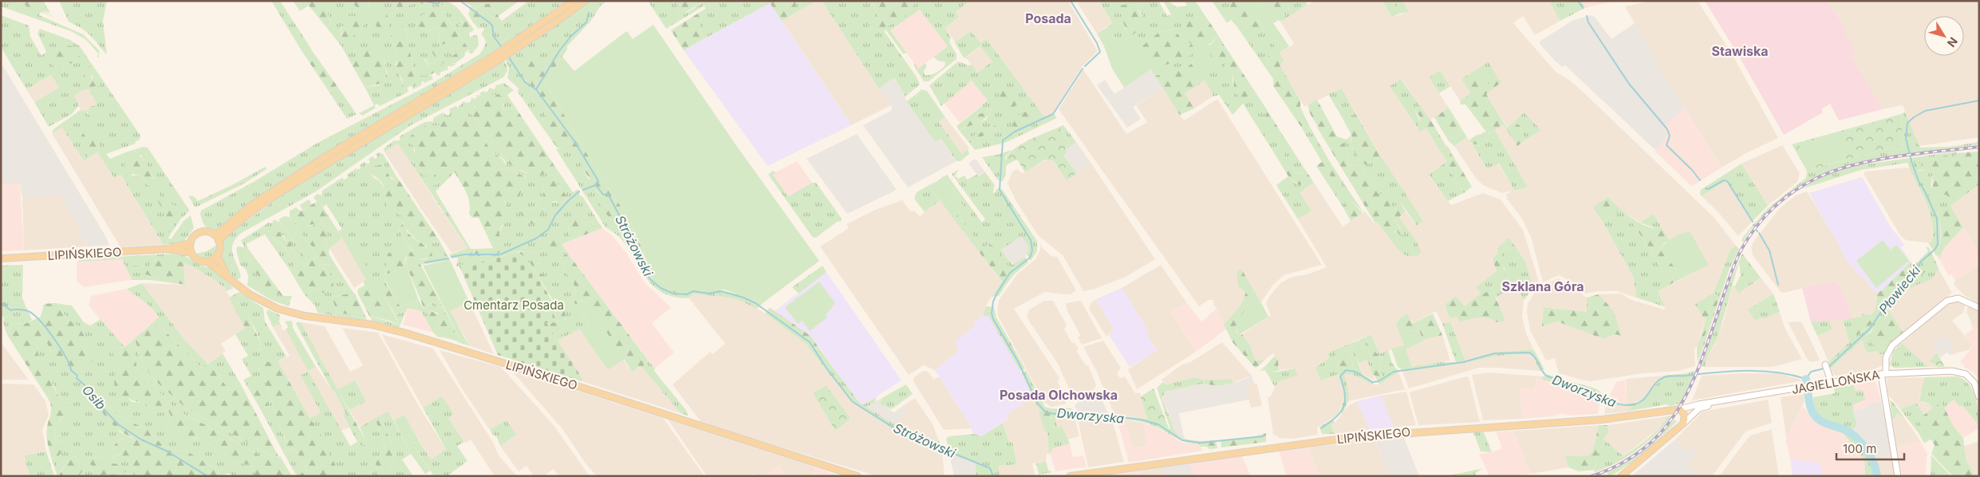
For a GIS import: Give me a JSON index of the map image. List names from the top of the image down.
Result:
{
  "streets": {
    "main road": ["LIPIŃSKIEGO"],
    "street": ["JAGIELLOŃSKA"]
  },
  "crossings": [
    ["LIPIŃSKIEGO", "JAGIELLOŃSKA"]
  ],
  "districts": [
    "Posada",
    "Stawiska",
    "Szklana Góra",
    "Posada Olchowska"
  ],
  "water": [
    "Stróżowski",
    "Płowiecki",
    "Dworzyska",
    "Osib"
  ],
  "parks": ["Cmentarz Posada"],
  "scale_bar": "100 m",
  "north": "bottom right"
}
